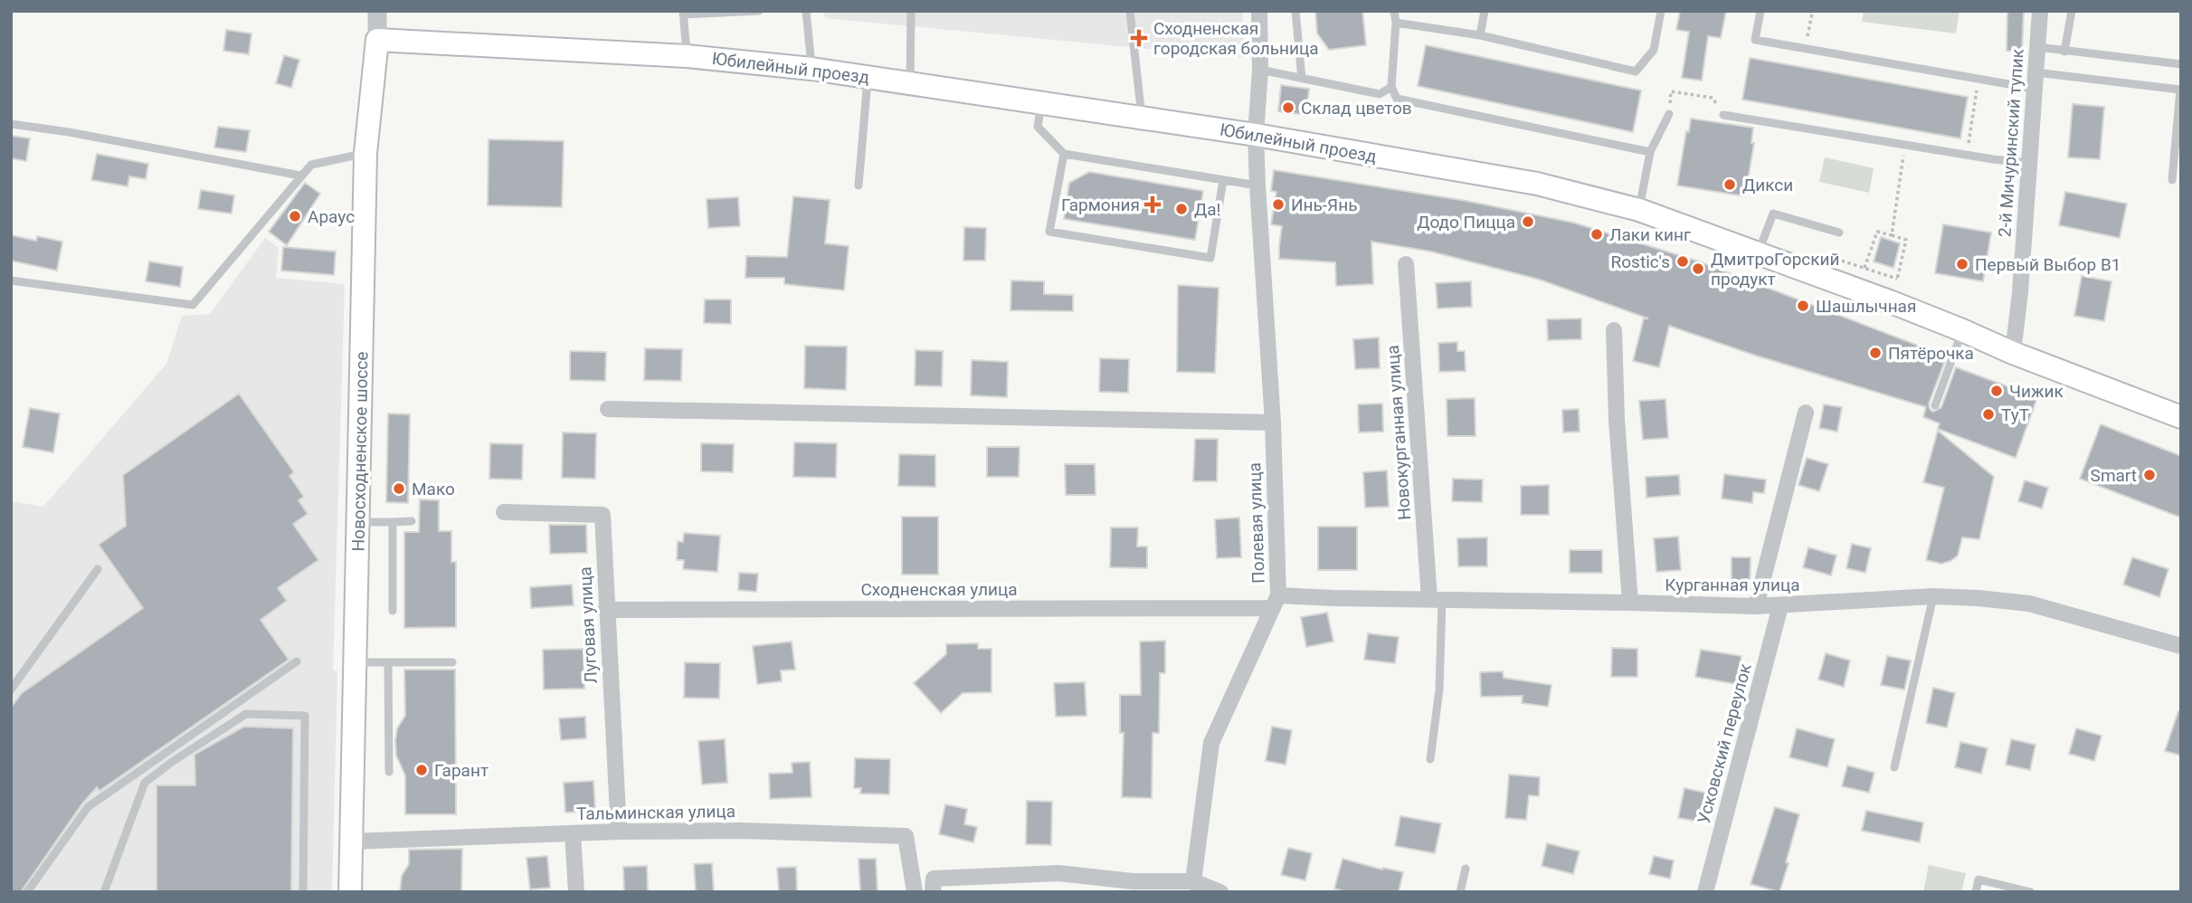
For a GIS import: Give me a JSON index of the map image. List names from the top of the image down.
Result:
{
  "streets": {
    "main road": ["Юбилейный проезд", "Новосходненское шоссе"],
    "street": [
      "2-й Мичуринский тупик",
      "Новокурганная улица",
      "Полевая улица",
      "Курганная улица",
      "Сходненская улица",
      "Луговая улица",
      "Усковский переулок",
      "Тальминская улица"
    ]
  },
  "crossings": [
    ["Юбилейный проезд", "2-й Мичуринский тупик"],
    ["Юбилейный проезд", "Новосходненское шоссе"],
    ["Юбилейный проезд", "Полевая улица"],
    ["Новокурганная улица", "Курганная улица"],
    ["Новосходненское шоссе", "Тальминская улица"],
    ["Полевая улица", "Курганная улица"],
    ["Полевая улица", "Сходненская улица"],
    ["Курганная улица", "Сходненская улица"],
    ["Курганная улица", "Усковский переулок"],
    ["Сходненская улица", "Луговая улица"],
    ["Луговая улица", "Тальминская улица"]
  ],
  "places": {
    "health": ["Сходненская городская больница", "Гармония"],
    "other": [
      "Склад цветов",
      "Дикси",
      "Инь-Янь",
      "Да!",
      "Араус",
      "Додо Пицца",
      "Лаки кинг",
      "Rostic's",
      "Первый Выбор В1",
      "ДмитроГорский продукт",
      "Шашлычная",
      "Пятёрочка",
      "Чижик",
      "ТуТ",
      "Smart",
      "Мако",
      "Гарант"
    ]
  }
}
